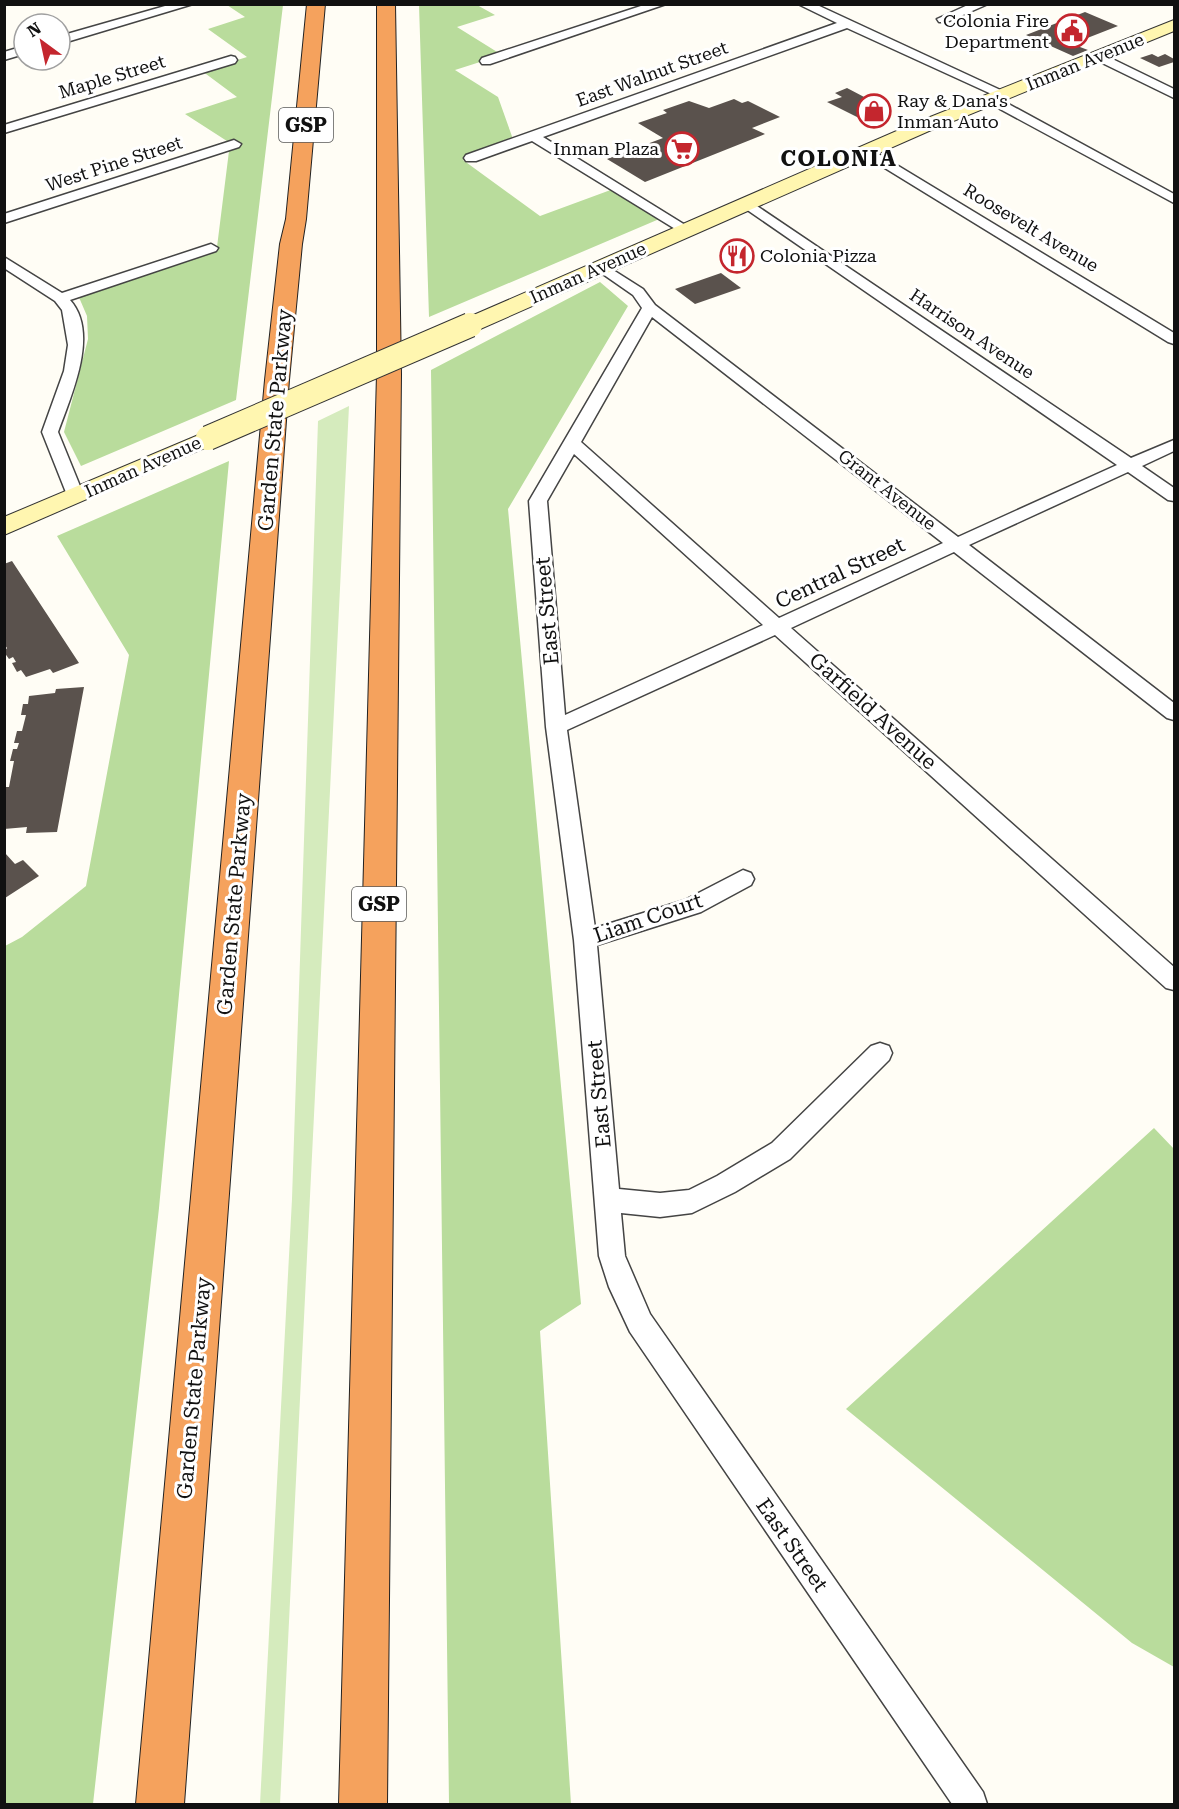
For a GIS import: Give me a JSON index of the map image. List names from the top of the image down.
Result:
{
  "streets": {
    "highway": ["GSP", "Garden State Parkway"],
    "main road": ["Inman Avenue"],
    "street": [
      "East Walnut Street",
      "Maple Street",
      "West Pine Street",
      "Roosevelt Avenue",
      "Harrison Avenue",
      "Grant Avenue",
      "Central Street",
      "East Street",
      "Garfield Avenue",
      "Liam Court"
    ]
  },
  "crossings": [
    ["Inman Avenue", "Roosevelt Avenue"],
    ["Inman Avenue", "Harrison Avenue"],
    ["Inman Avenue", "Grant Avenue"],
    ["Harrison Avenue", "Central Street"],
    ["Grant Avenue", "Central Street"],
    ["Grant Avenue", "East Street"],
    ["Central Street", "East Street"],
    ["Central Street", "Garfield Avenue"],
    ["East Street", "Garfield Avenue"],
    ["East Street", "Liam Court"]
  ],
  "districts": ["COLONIA"],
  "places": {
    "public building": ["Colonia Fire Department"],
    "shop": ["Ray & Dana's Inman Auto"],
    "supermarket": ["Inman Plaza"],
    "restaurant": ["Colonia Pizza"]
  },
  "north": "top left"
}
